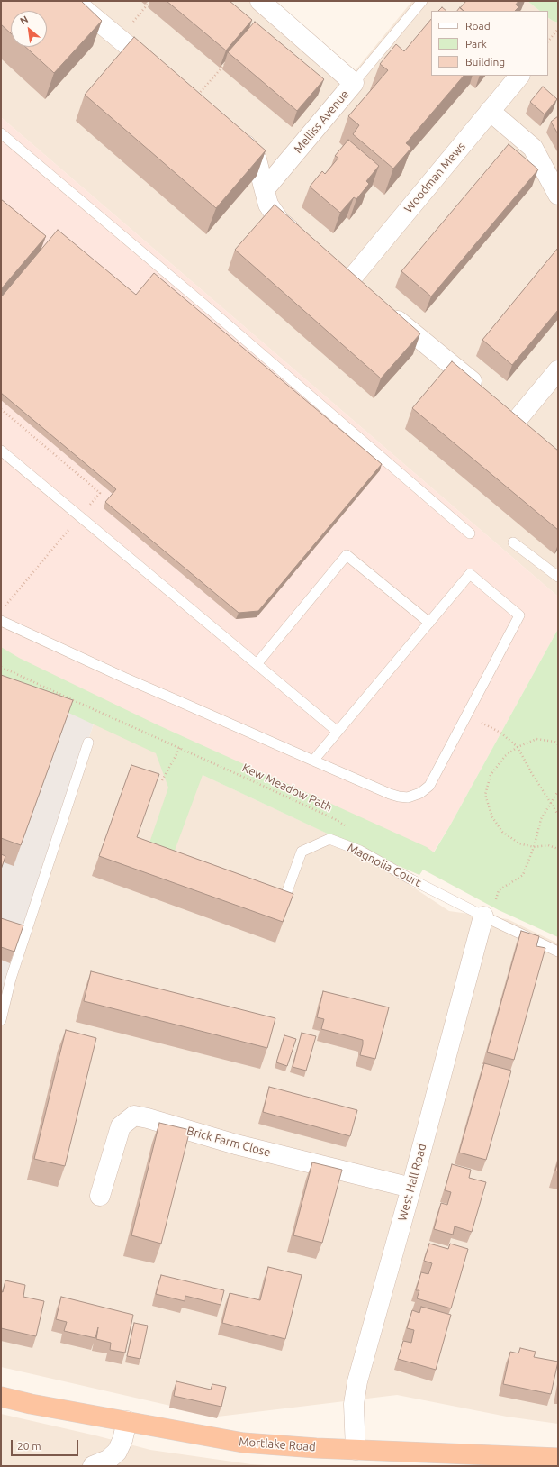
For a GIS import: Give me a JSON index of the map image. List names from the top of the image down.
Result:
{
  "streets": {
    "highway": ["Mortlake Road"],
    "street": [
      "Melliss Avenue",
      "Woodman Mews",
      "Brick Farm Close",
      "West Hall Road"
    ],
    "lane": ["Magnolia Court"],
    "path": ["Kew Meadow Path"]
  },
  "crossings": [
    ["Magnolia Court", "West Hall Road"],
    ["Brick Farm Close", "West Hall Road"],
    ["West Hall Road", "Mortlake Road"]
  ],
  "legend": ["Road", "Park", "Building"],
  "scale_bar": "20 m",
  "north": "top left"
}
